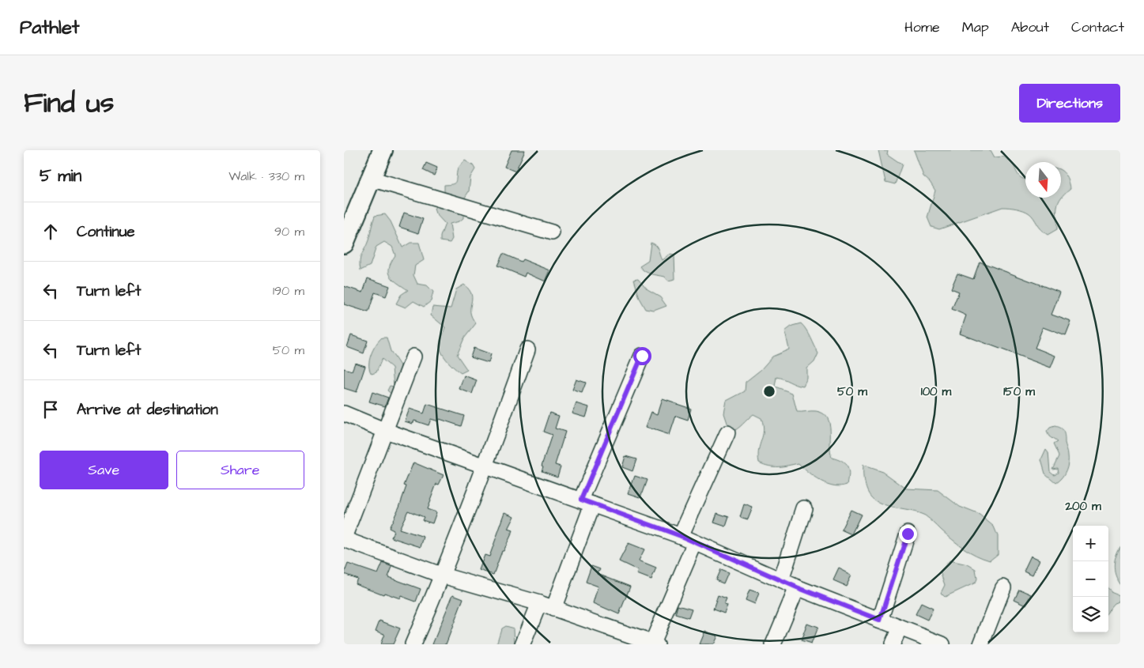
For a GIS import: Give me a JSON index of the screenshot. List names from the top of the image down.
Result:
{
  "north": "bottom",
  "page": {
    "header": "Pathlet",
    "nav": [
      "Home",
      "Map",
      "About",
      "Contact"
    ],
    "title": "Find us",
    "buttons": [
      "Directions",
      ["Save", "Share"]
    ],
    "heading": ["5 min", "Walk · 330 m"],
    "list": [
      ["Continue", "90 m"],
      ["Turn left", "190 m"],
      ["Turn left", "50 m"],
      "Arrive at destination"
    ],
    "map_buttons": ["+", "−"]
  },
  "rings": [
    "50 m",
    "100 m",
    "150 m",
    "200 m"
  ]
}
